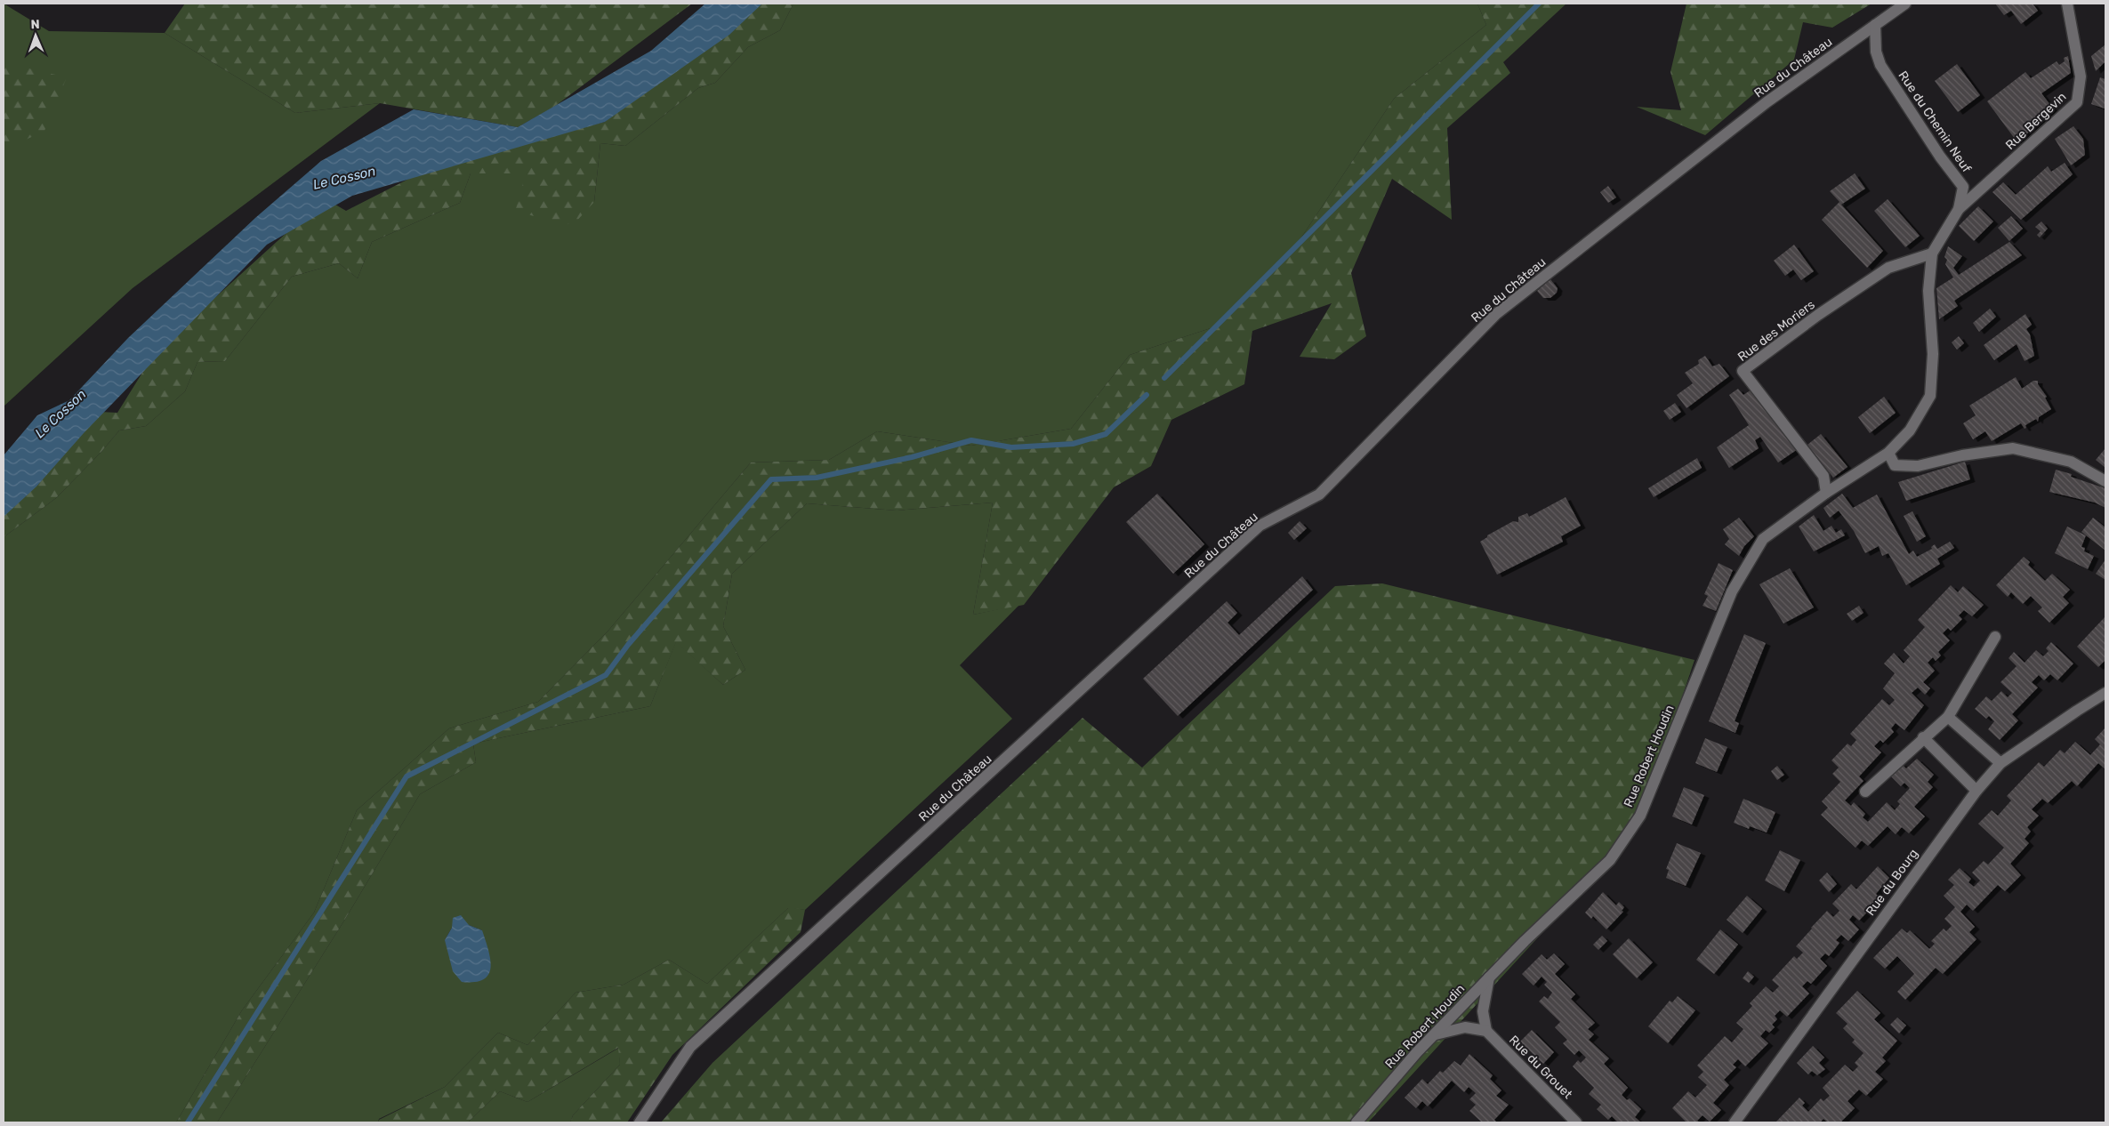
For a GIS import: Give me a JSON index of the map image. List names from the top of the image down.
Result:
{
  "streets": {
    "street": [
      "Rue du Château",
      "Rue Bergevin",
      "Rue du Chemin Neuf",
      "Rue des Moriers",
      "Rue Robert Houdin",
      "Rue du Bourg",
      "Rue du Grouet"
    ]
  },
  "crossings": [
    ["Rue du Château", "Rue du Chemin Neuf"],
    ["Rue Bergevin", "Rue du Chemin Neuf"],
    ["Rue du Chemin Neuf", "Rue des Moriers"],
    ["Rue du Chemin Neuf", "Rue Robert Houdin"],
    ["Rue des Moriers", "Rue Robert Houdin"]
  ],
  "water": ["Le Cosson"],
  "north": "top"
}
